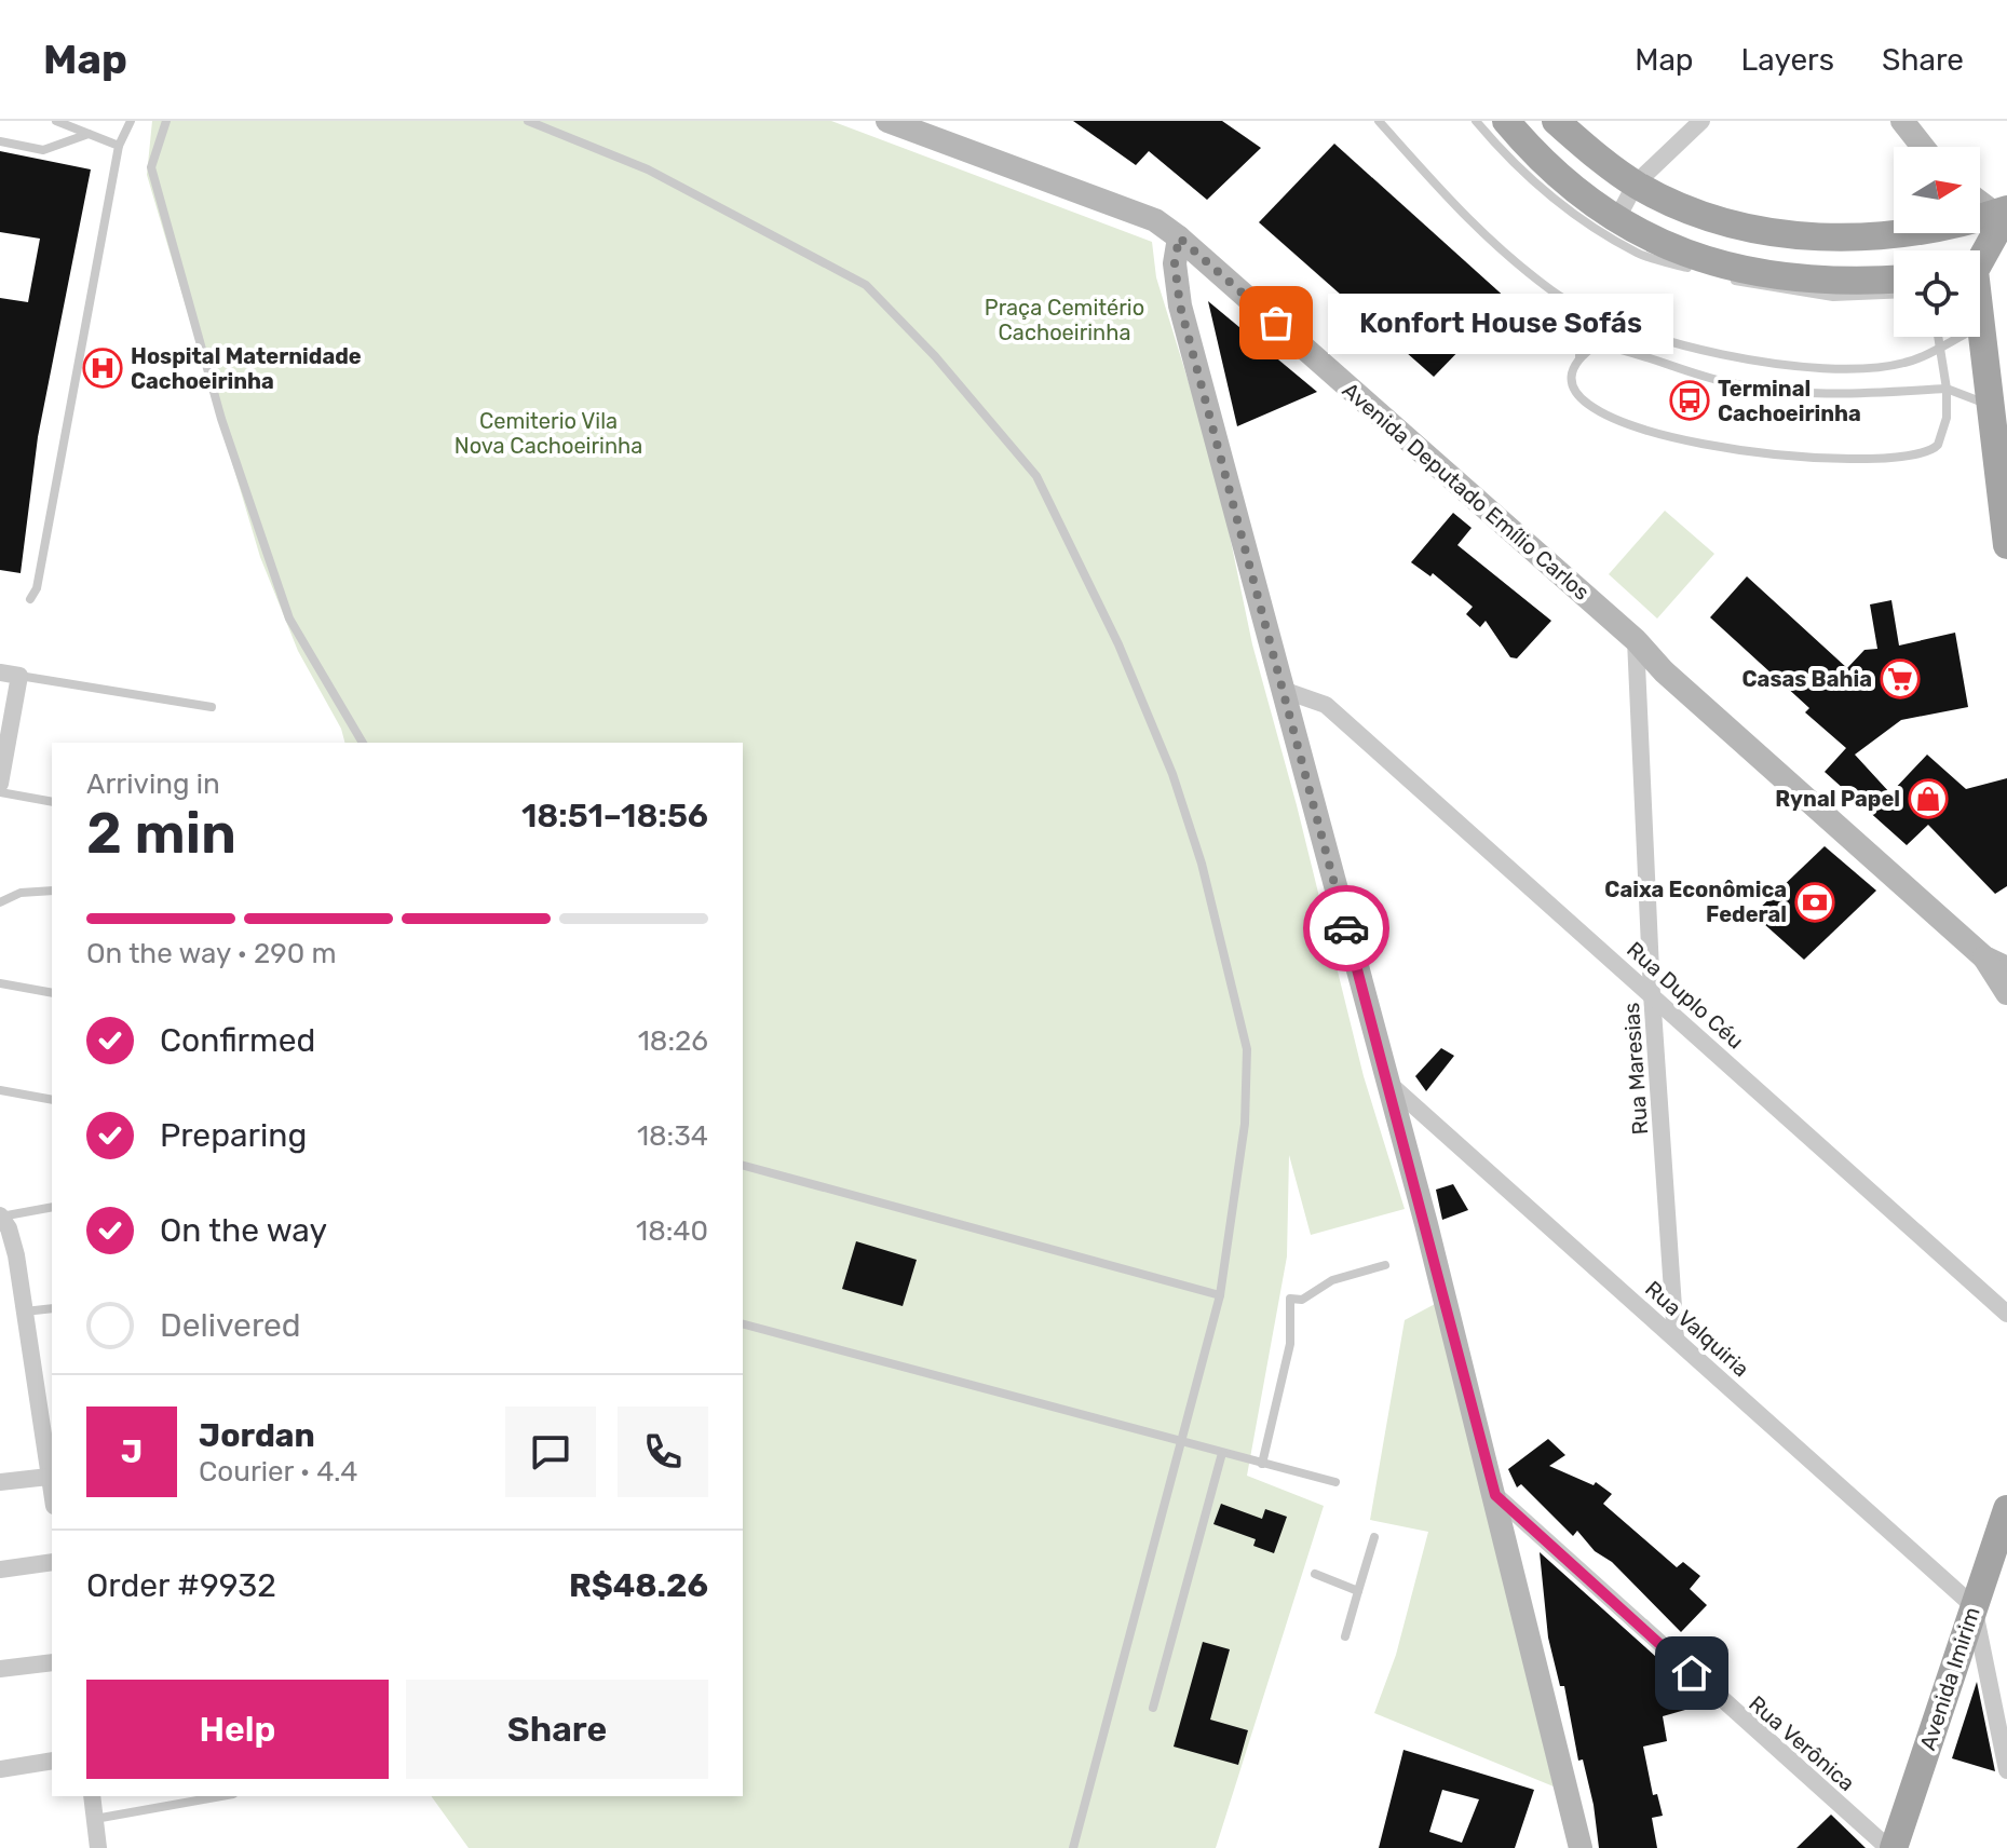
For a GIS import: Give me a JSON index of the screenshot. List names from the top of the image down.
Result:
{
  "streets": {
    "main road": ["Avenida Imirim"],
    "street": [
      "Avenida Deputado Emílio Carlos",
      "Rua Duplo Céu",
      "Rua Maresias",
      "Rua Valquiria",
      "Rua Verônica"
    ]
  },
  "crossings": [
    ["Avenida Deputado Emílio Carlos", "Rua Maresias"],
    ["Rua Duplo Céu", "Rua Maresias"],
    ["Rua Maresias", "Rua Valquiria"],
    ["Rua Valquiria", "Avenida Imirim"],
    ["Avenida Imirim", "Rua Verônica"]
  ],
  "parks": ["Praça Cemitério Cachoeirinha", "Cemiterio Vila Nova Cachoeirinha"],
  "places": {
    "other": ["Konfort House Sofás"],
    "hospital": ["Hospital Maternidade Cachoeirinha"],
    "bus stop": ["Terminal Cachoeirinha"],
    "supermarket": ["Casas Bahia"],
    "shop": ["Rynal Papel"],
    "bank": ["Caixa Econômica Federal"]
  },
  "north": "right",
  "page": {
    "header": "Map",
    "nav": ["Map", "Layers", "Share"],
    "bubble": "Konfort House Sofás",
    "heading": ["2 min", "Arriving in", "18:51–18:56"],
    "panel": [
      "Jordan",
      "Courier · 4.4",
      "Order #9932",
      "R$48.26"
    ],
    "bar": "On the way · 290 m",
    "list": [
      ["Confirmed", "18:26"],
      ["Preparing", "18:34"],
      ["On the way", "18:40"],
      "Delivered"
    ],
    "round": "J",
    "buttons": ["Help", "Share"]
  }
}
